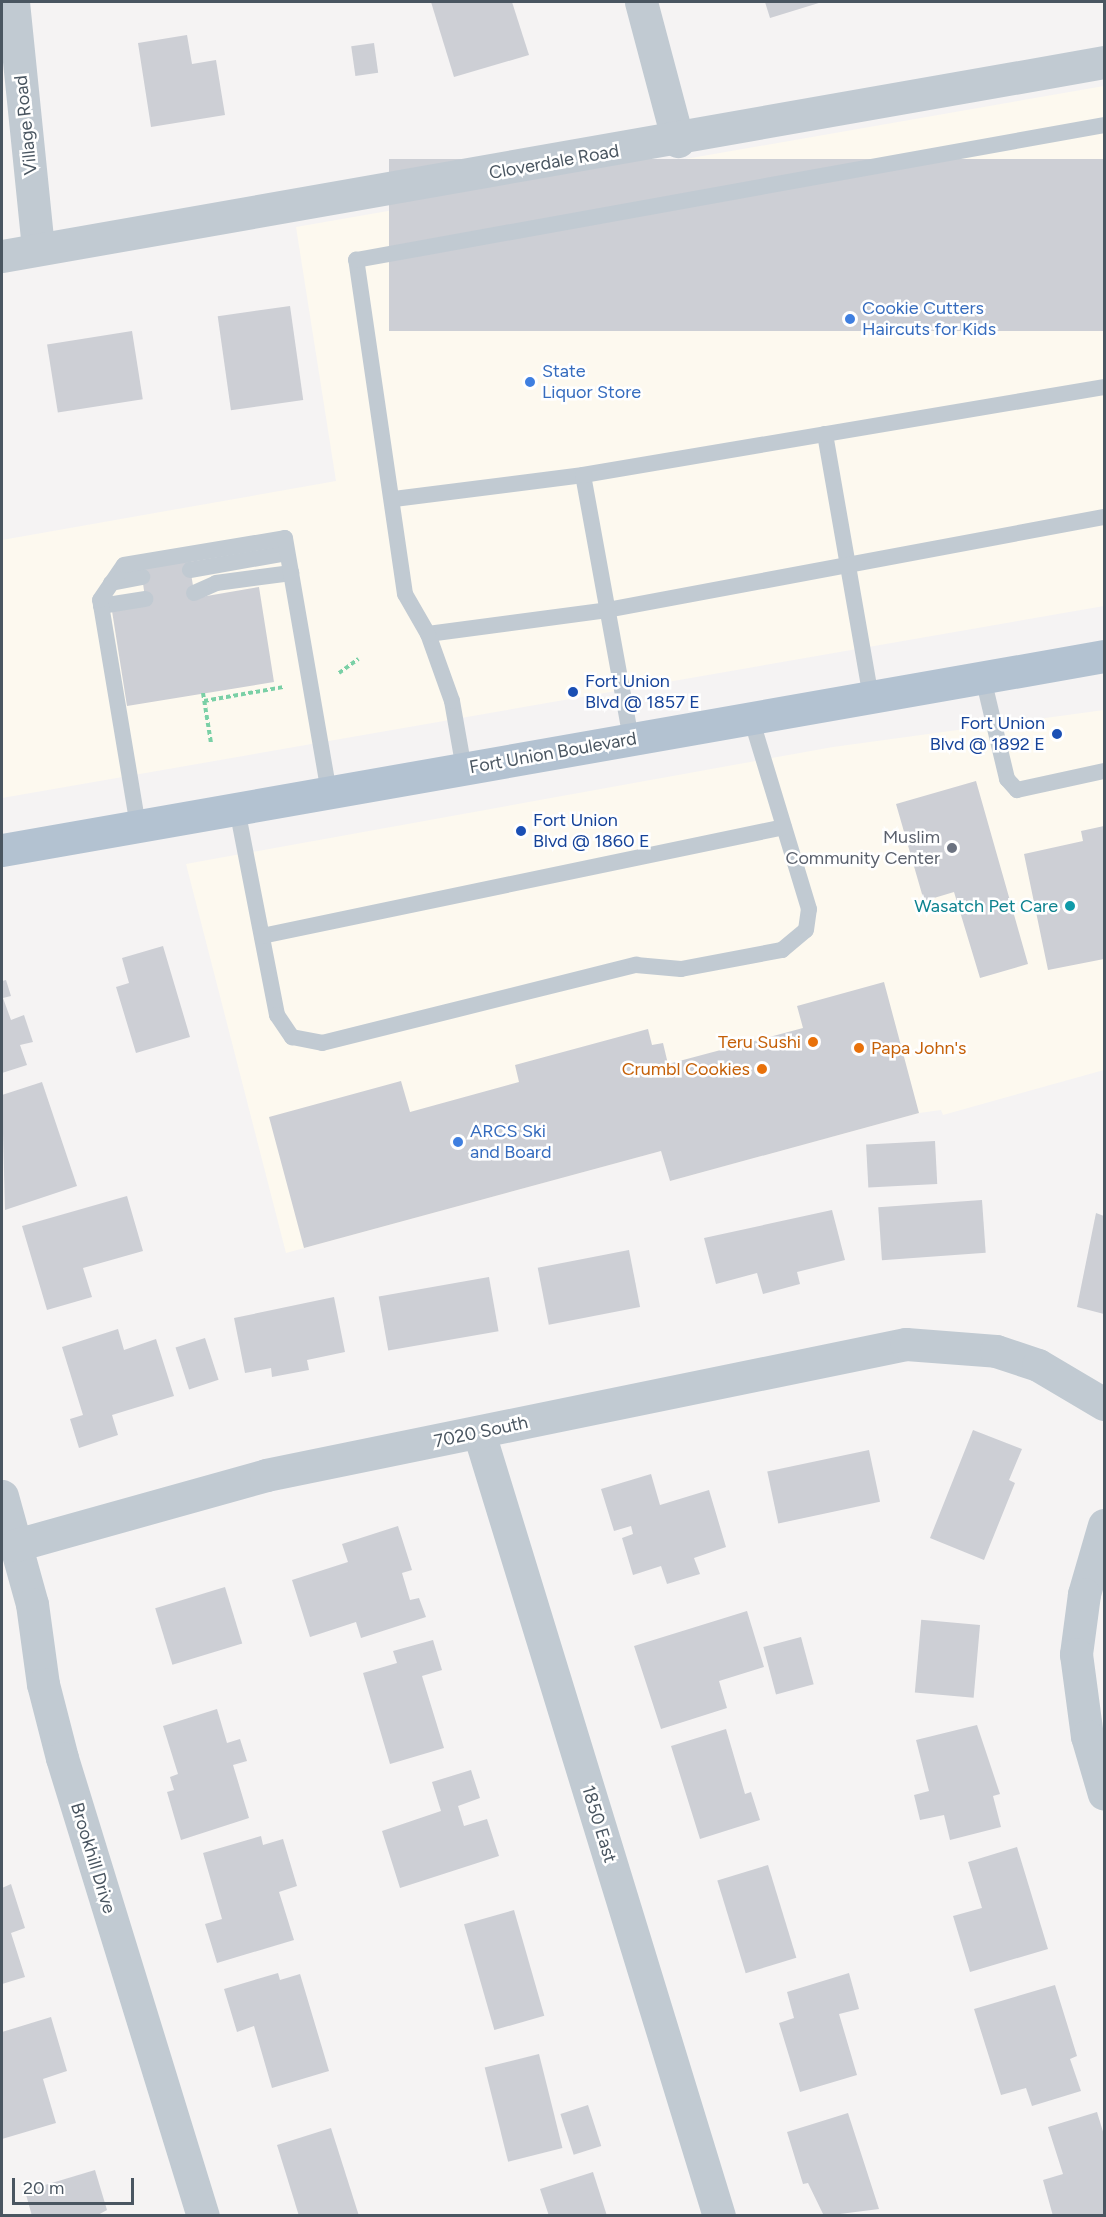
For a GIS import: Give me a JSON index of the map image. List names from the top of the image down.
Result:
{
  "streets": {
    "main road": ["Fort Union Boulevard"],
    "street": [
      "Village Road",
      "Cloverdale Road",
      "7020 South",
      "1850 East",
      "Brookhill Drive"
    ]
  },
  "crossings": [
    ["Village Road", "Cloverdale Road"],
    ["7020 South", "1850 East"],
    ["7020 South", "Brookhill Drive"]
  ],
  "places": [
    "Cookie Cutters Haircuts for Kids",
    "State Liquor Store",
    "Fort Union Blvd @ 1857 E",
    "Fort Union Blvd @ 1892 E",
    "Fort Union Blvd @ 1860 E",
    "Muslim Community Center",
    "Wasatch Pet Care",
    "Teru Sushi",
    "Papa John's",
    "Crumbl Cookies",
    "ARCS Ski and Board"
  ],
  "scale_bar": "20 m"
}
